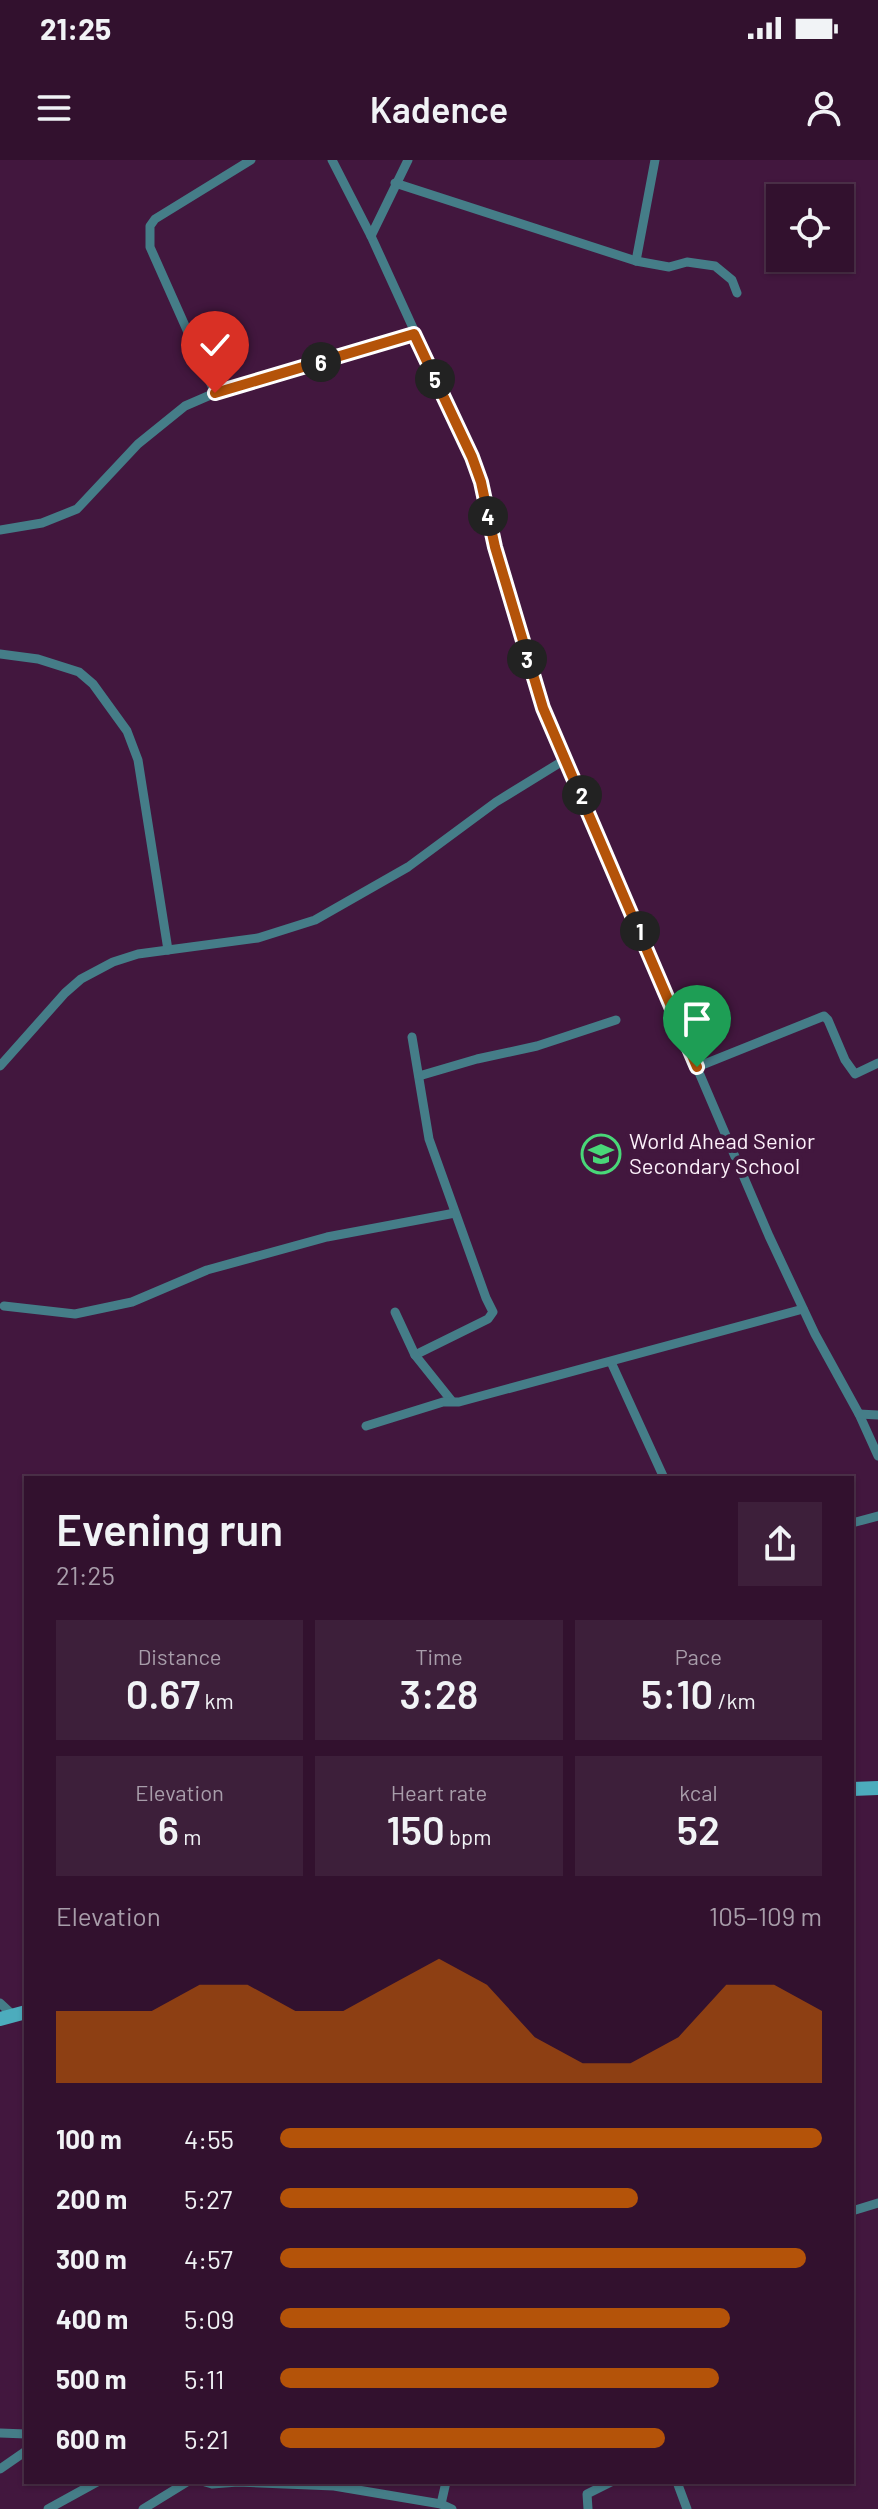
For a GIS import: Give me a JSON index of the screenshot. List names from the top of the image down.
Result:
{
  "places": {
    "school or university": ["World Ahead Senior Secondary School"]
  },
  "page": {
    "status": "21:25",
    "header": "Kadence",
    "pins": [
      "6",
      "5",
      "4",
      "3",
      "2",
      "1"
    ],
    "heading": ["Evening run", "21:25"],
    "stats": [
      ["Distance", "0.67 km"],
      ["Time", "3:28"],
      ["Pace", "5:10 /km"],
      ["Elevation", "6 m"],
      ["Heart rate", "150 bpm"],
      ["kcal", "52"]
    ],
    "chart": ["Elevation", "105–109 m"],
    "list": [
      {
        "name": "100 m",
        "note": "4:55"
      },
      {
        "name": "200 m",
        "note": "5:27"
      },
      {
        "name": "300 m",
        "note": "4:57"
      },
      {
        "name": "400 m",
        "note": "5:09"
      },
      {
        "name": "500 m",
        "note": "5:11"
      },
      {
        "name": "600 m",
        "note": "5:21"
      }
    ]
  }
}
